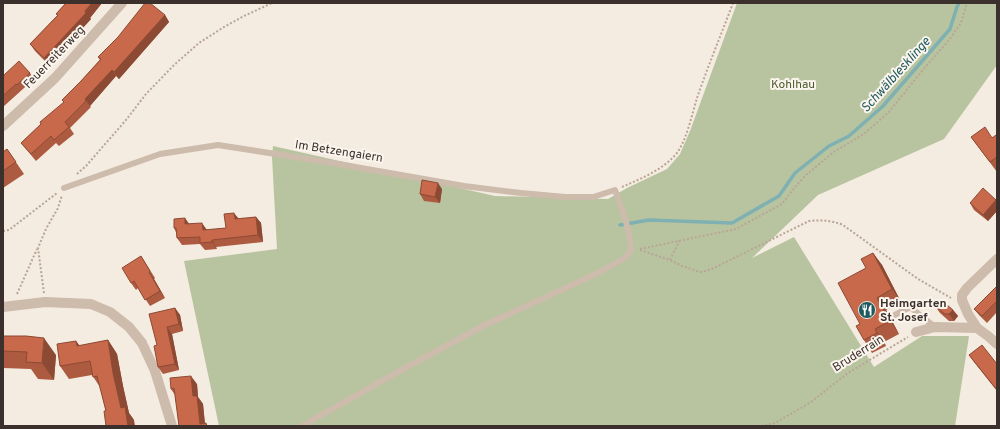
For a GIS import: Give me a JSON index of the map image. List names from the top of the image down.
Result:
{
  "streets": {
    "street": ["Feuerreiterweg"],
    "lane": ["Im Betzengaiern"],
    "path": ["Bruderrain"]
  },
  "water": ["Schwälblesklinge"],
  "parks": ["Kohlhau"],
  "places": {
    "restaurant": ["Heimgarten St. Josef"]
  }
}
